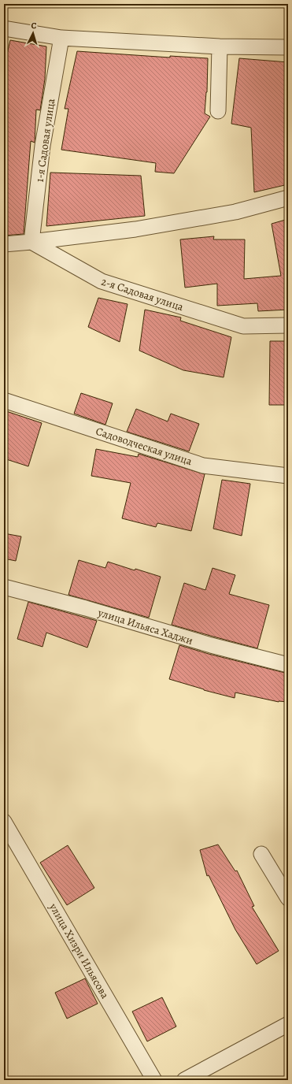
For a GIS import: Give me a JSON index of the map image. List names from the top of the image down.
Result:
{
  "streets": {
    "street": [
      "1-я Садовая улица",
      "2-я Садовая улица",
      "Садоводческая улица",
      "улица Ильяса Хаджи",
      "улица Хизри Ильясова"
    ]
  },
  "crossings": [
    ["1-я Садовая улица", "2-я Садовая улица"]
  ],
  "north": "top"
}
